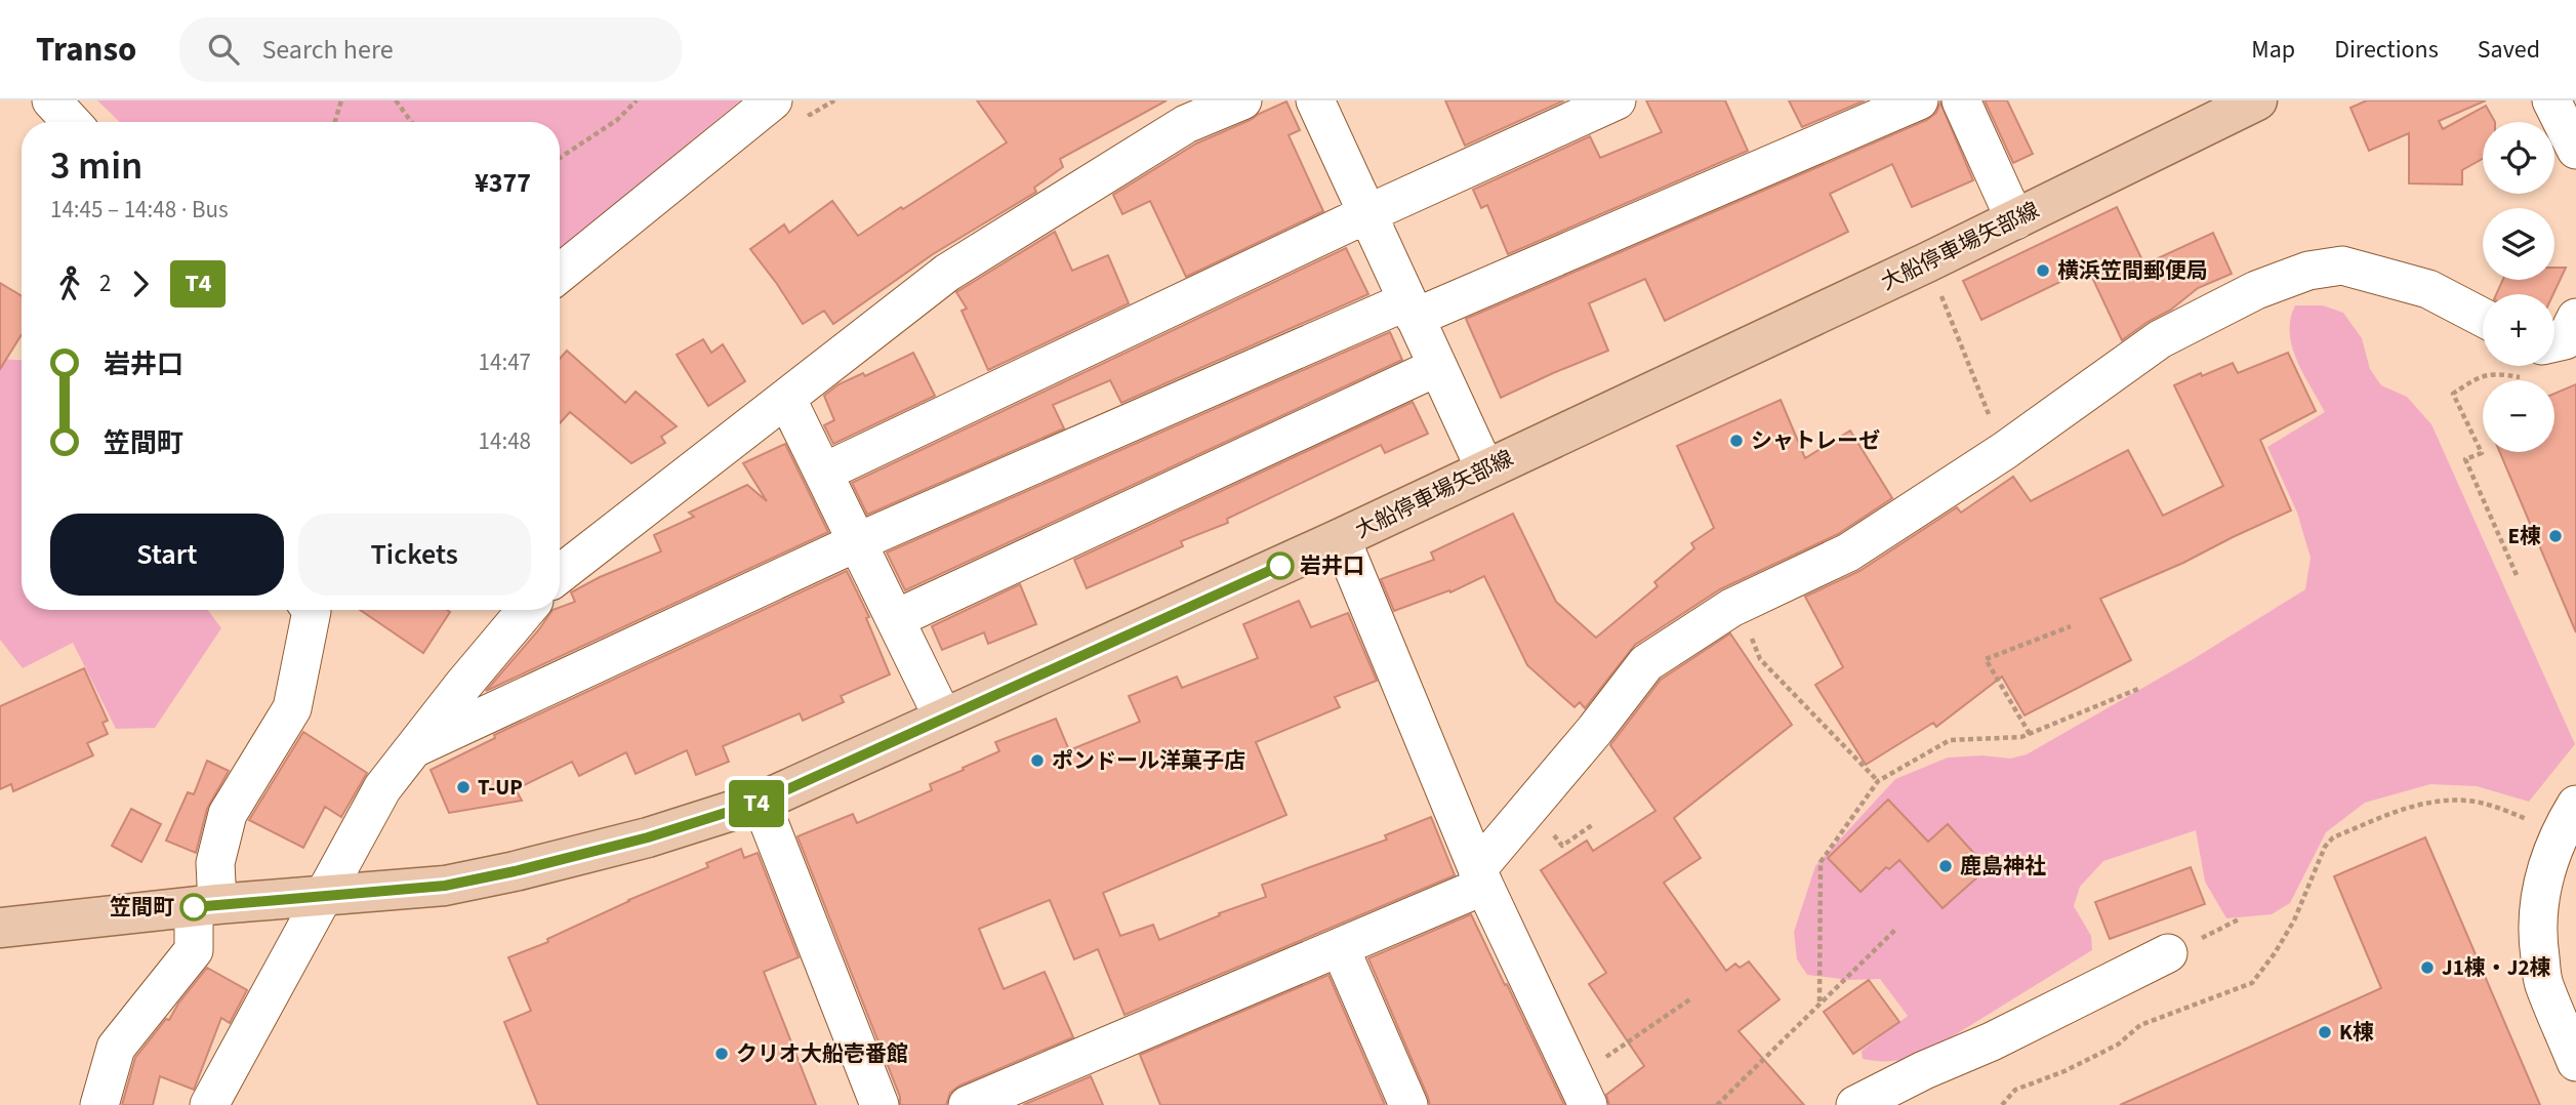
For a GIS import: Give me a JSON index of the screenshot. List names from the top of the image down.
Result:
{
  "streets": {
    "main road": ["大船停車場矢部線"]
  },
  "places": [
    "横浜笠間郵便局",
    "シャトレーゼ",
    "E棟",
    "岩井口",
    "ポンドール洋菓子店",
    "T-UP",
    "鹿島神社",
    "笠間町",
    "J1棟・J2棟",
    "K棟",
    "クリオ大船壱番館"
  ],
  "lines": ["bus line T4"],
  "page": {
    "header": "Transo",
    "search": "Search here",
    "nav": ["Map", "Directions", "Saved"],
    "on_map": "T4",
    "map_buttons": ["+", "−"],
    "heading": ["3 min", "14:45 – 14:48 · Bus", "¥377"],
    "legs": ["2", "T4"],
    "list": [
      {
        "name": "岩井口",
        "value": "14:47"
      },
      {
        "name": "笠間町",
        "value": "14:48"
      }
    ],
    "buttons": ["Start", "Tickets"]
  }
}
